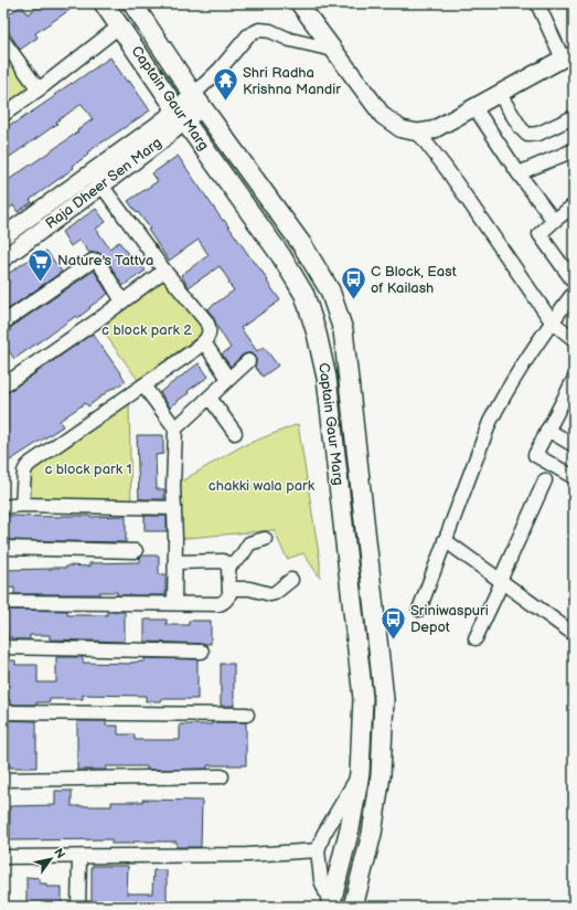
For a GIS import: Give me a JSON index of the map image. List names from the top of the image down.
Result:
{
  "streets": {
    "main road": ["Captain Gaur Marg"],
    "street": ["Raja Dheer Sen Marg"]
  },
  "crossings": [
    ["Captain Gaur Marg", "Raja Dheer Sen Marg"]
  ],
  "parks": ["c block park 2", "c block park 1", "chakki wala park"],
  "places": {
    "temple": ["Shri Radha Krishna Mandir"],
    "supermarket": ["Nature's Tattva"],
    "bus stop": ["C Block, East of Kailash", "Sriniwaspuri Depot"]
  },
  "north": "top right"
}
